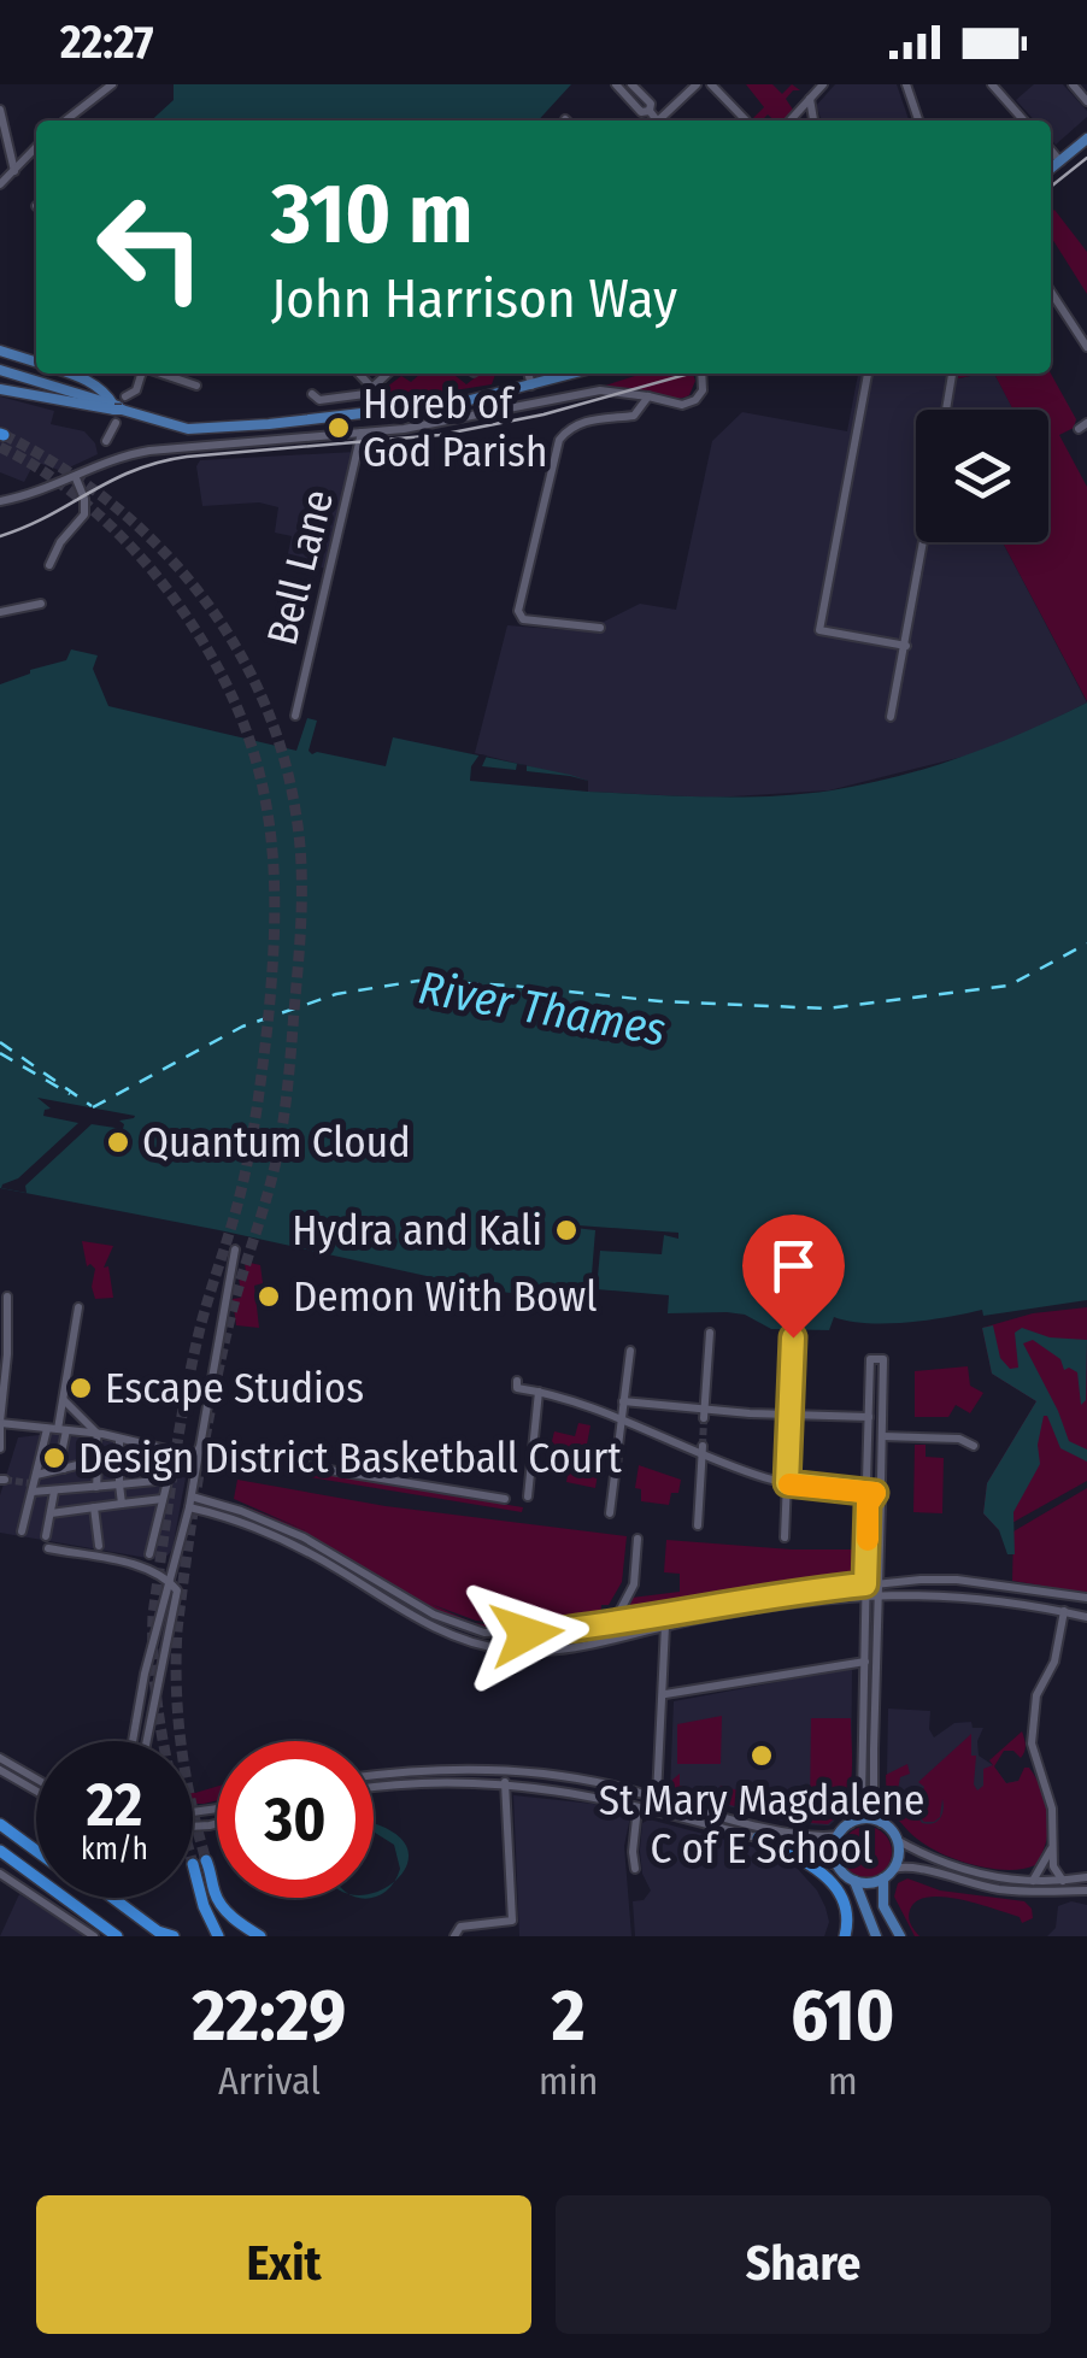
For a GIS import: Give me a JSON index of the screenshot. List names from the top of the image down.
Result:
{
  "streets": {
    "street": ["Bell Lane"]
  },
  "water": ["River Thames"],
  "places": [
    "Horeb of God Parish",
    "Quantum Cloud",
    "Hydra and Kali",
    "Demon With Bowl",
    "Escape Studios",
    "Design District Basketball Court",
    "St Mary Magdalene C of E School"
  ],
  "page": {
    "status": "22:27",
    "turn": ["310 m", "John Harrison Way"],
    "speed": "22 km/h",
    "limit": "30",
    "eta": [
      "22:29",
      "Arrival",
      "2",
      "min",
      "610",
      "m"
    ],
    "buttons": ["Exit", "Share"]
  }
}
